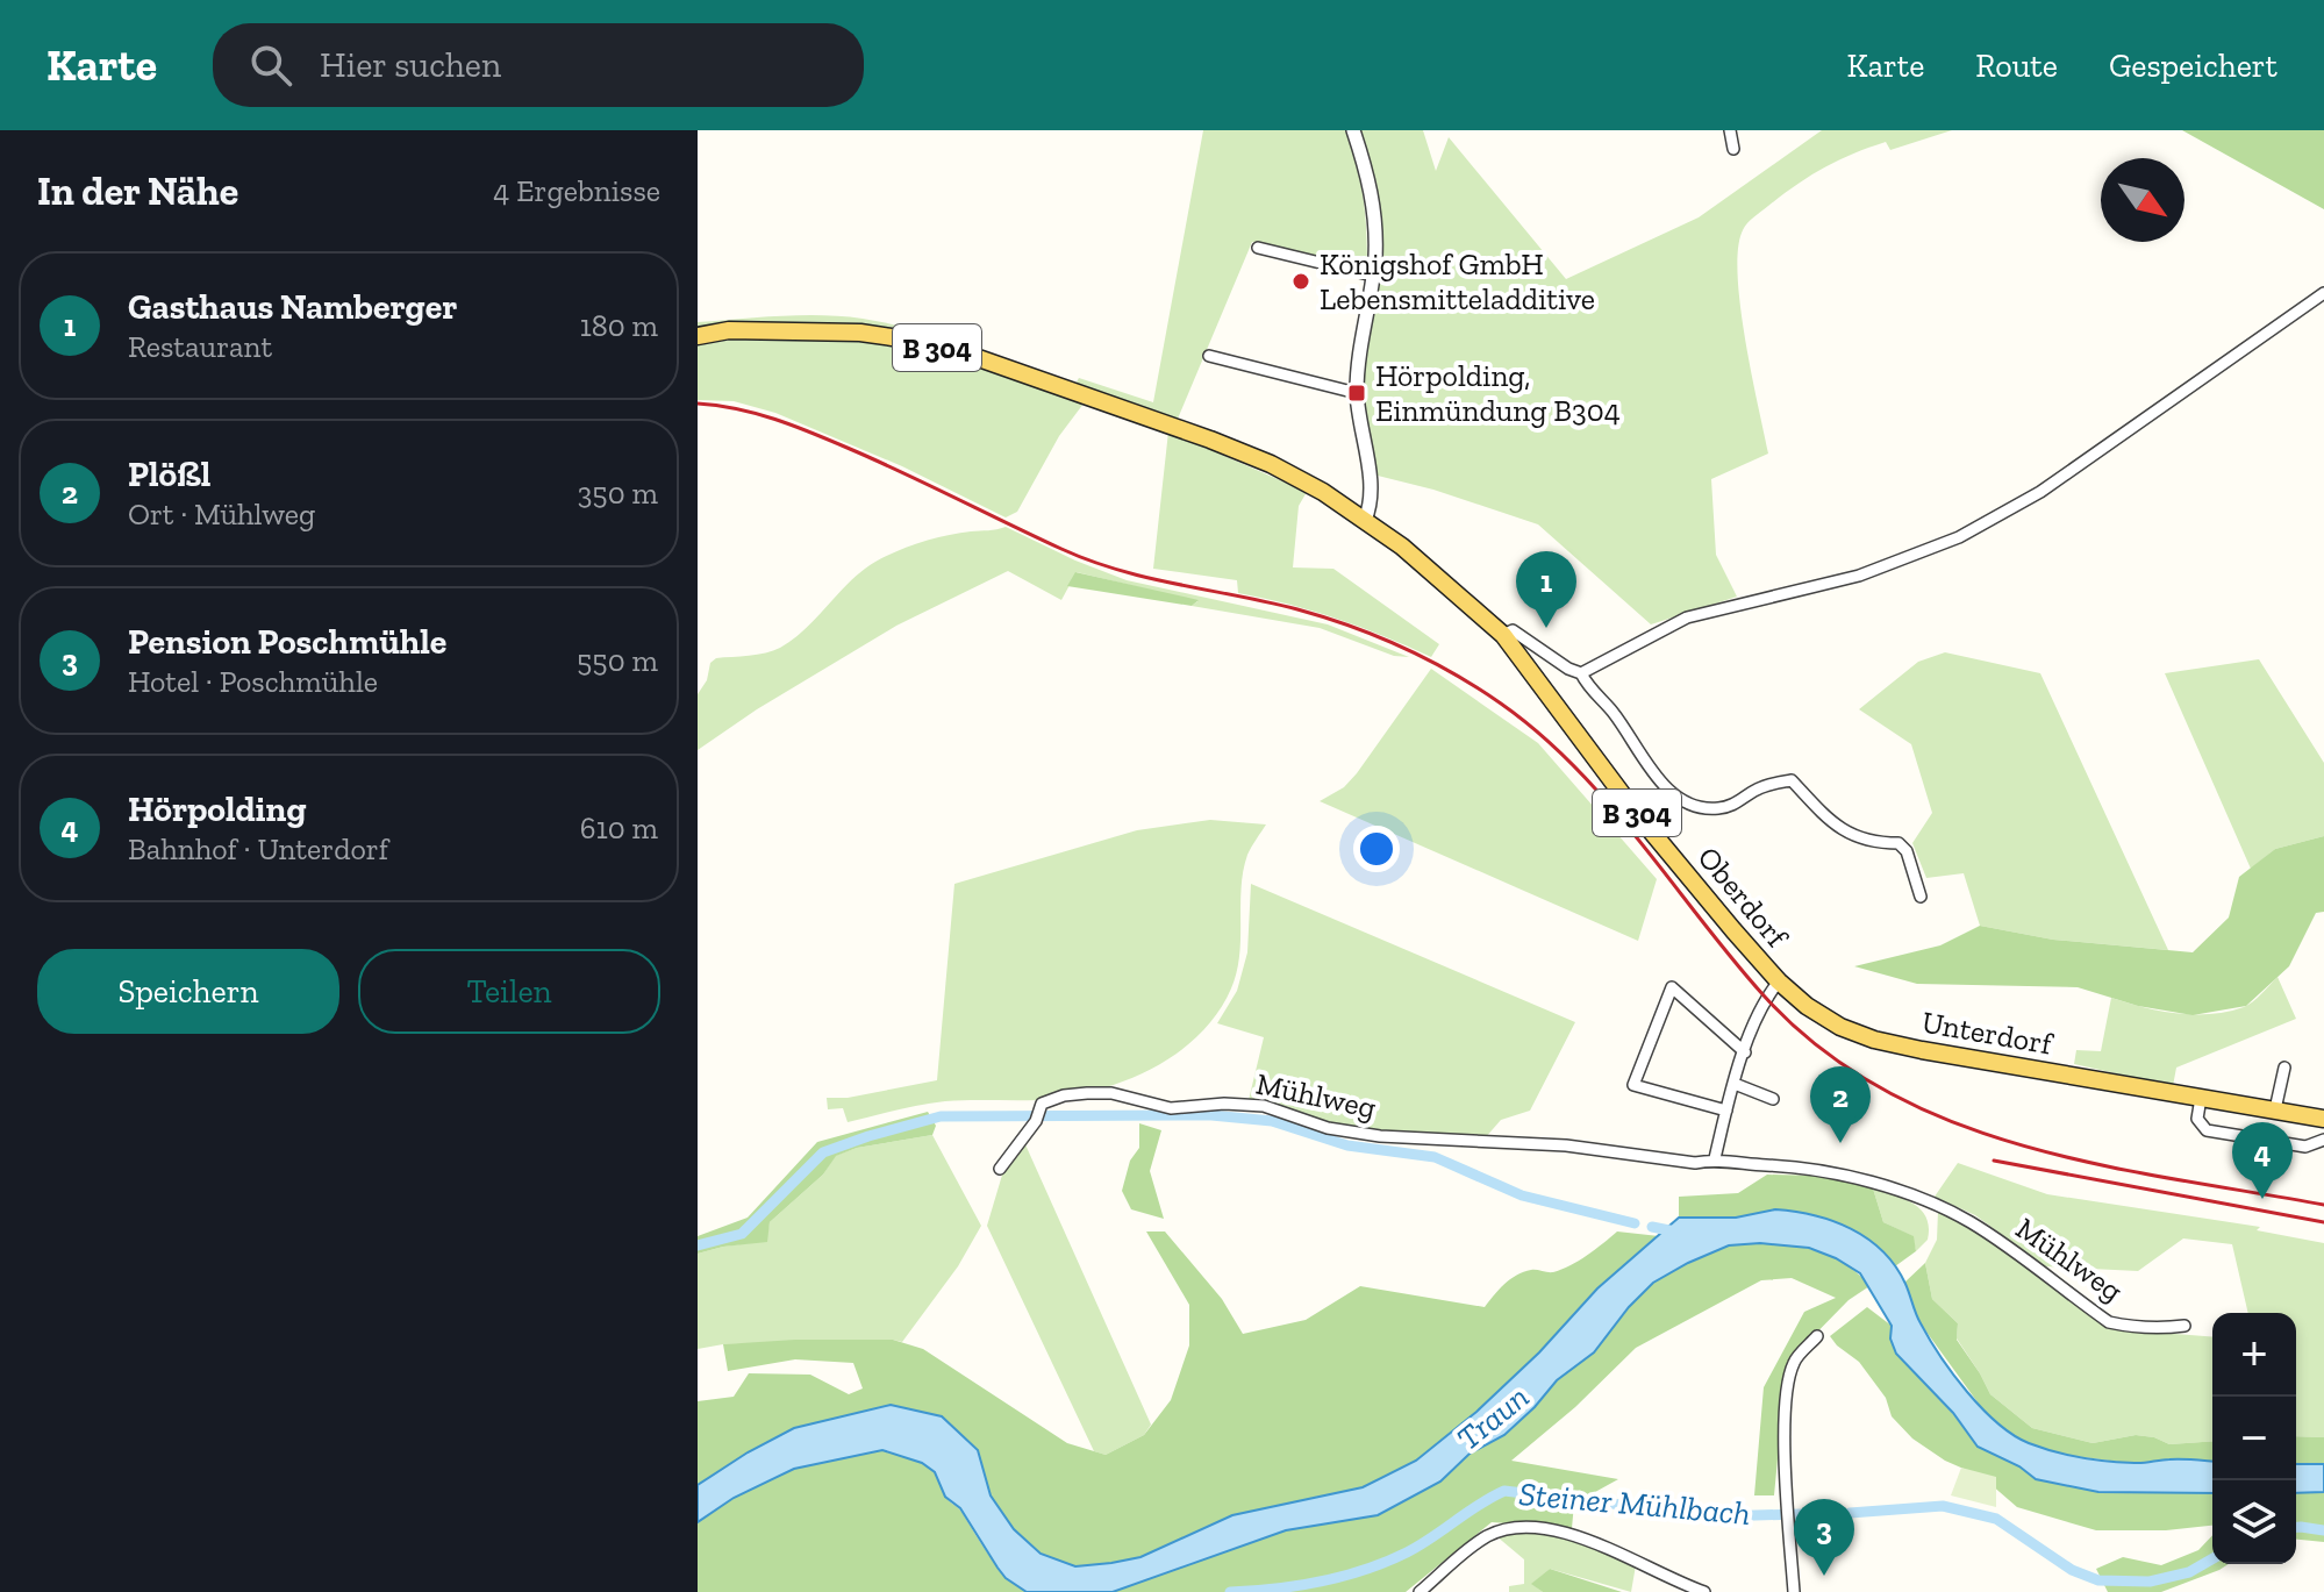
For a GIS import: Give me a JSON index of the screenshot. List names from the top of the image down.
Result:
{
  "streets": {
    "main road": ["B 304", "Oberdorf", "Unterdorf"],
    "street": ["Mühlweg"]
  },
  "crossings": [
    ["Oberdorf", "Unterdorf"]
  ],
  "water": ["Traun", "Steiner Mühlbach"],
  "places": {
    "other": ["Königshof GmbH Lebensmitteladditive"],
    "transit": ["Hörpolding, Einmündung B304"]
  },
  "north": "bottom right",
  "page": {
    "header": "Karte",
    "search": "Hier suchen",
    "nav": ["Karte", "Route", "Gespeichert"],
    "heading": ["In der Nähe", "4 Ergebnisse"],
    "list": [
      {
        "mark": "1",
        "name": "Gasthaus Namberger",
        "note": "Restaurant",
        "value": "180 m"
      },
      {
        "mark": "2",
        "name": "Plößl",
        "note": "Ort · Mühlweg",
        "value": "350 m"
      },
      {
        "mark": "3",
        "name": "Pension Poschmühle",
        "note": "Hotel · Poschmühle",
        "value": "550 m"
      },
      {
        "mark": "4",
        "name": "Hörpolding",
        "note": "Bahnhof · Unterdorf",
        "value": "610 m"
      }
    ],
    "pins": [
      "1",
      "2",
      "4",
      "3"
    ],
    "buttons": ["Speichern", "Teilen"],
    "map_buttons": ["+", "−"]
  }
}
